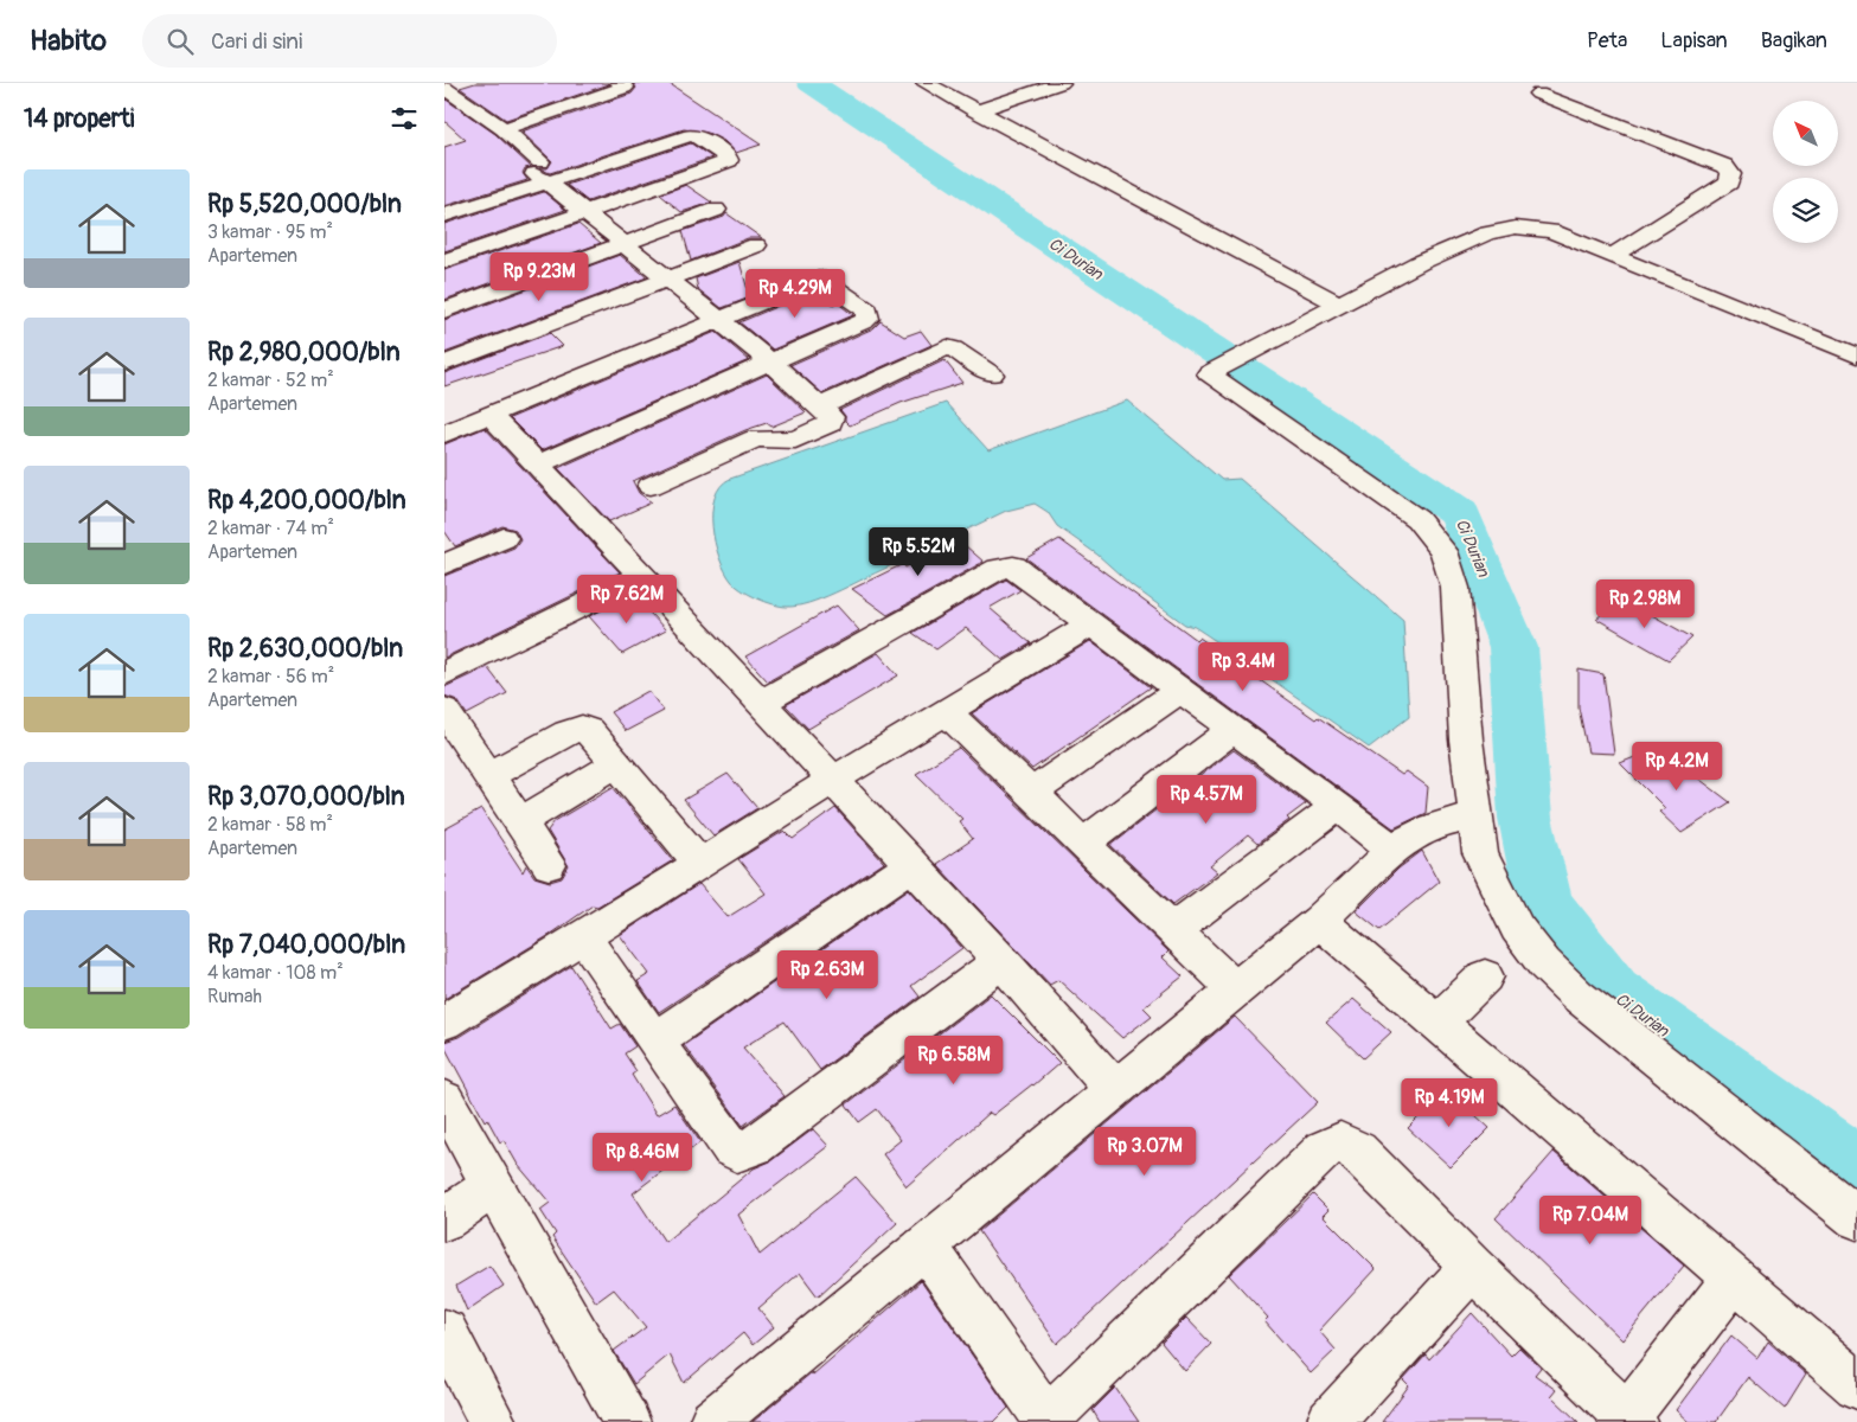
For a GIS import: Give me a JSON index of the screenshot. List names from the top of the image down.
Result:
{
  "water": ["Ci Durian"],
  "north": "top left",
  "page": {
    "header": "Habito",
    "search": "Cari di sini",
    "nav": ["Peta", "Lapisan", "Bagikan"],
    "heading": "14 properti",
    "list": [
      {
        "name": "Rp 5,520,000/bln",
        "note": "3 kamar · 95 m² · Apartemen"
      },
      {
        "name": "Rp 2,980,000/bln",
        "note": "2 kamar · 52 m² · Apartemen"
      },
      {
        "name": "Rp 4,200,000/bln",
        "note": "2 kamar · 74 m² · Apartemen"
      },
      {
        "name": "Rp 2,630,000/bln",
        "note": "2 kamar · 56 m² · Apartemen"
      },
      {
        "name": "Rp 3,070,000/bln",
        "note": "2 kamar · 58 m² · Apartemen"
      },
      {
        "name": "Rp 7,040,000/bln",
        "note": "4 kamar · 108 m² · Rumah"
      }
    ],
    "price": [
      "Rp 9.23M",
      "Rp 4.29M",
      "Rp 5.52M",
      "Rp 7.62M",
      "Rp 2.98M",
      "Rp 3.4M",
      "Rp 4.2M",
      "Rp 4.57M",
      "Rp 2.63M",
      "Rp 6.58M",
      "Rp 4.19M",
      "Rp 3.07M",
      "Rp 8.46M",
      "Rp 7.04M"
    ]
  }
}
